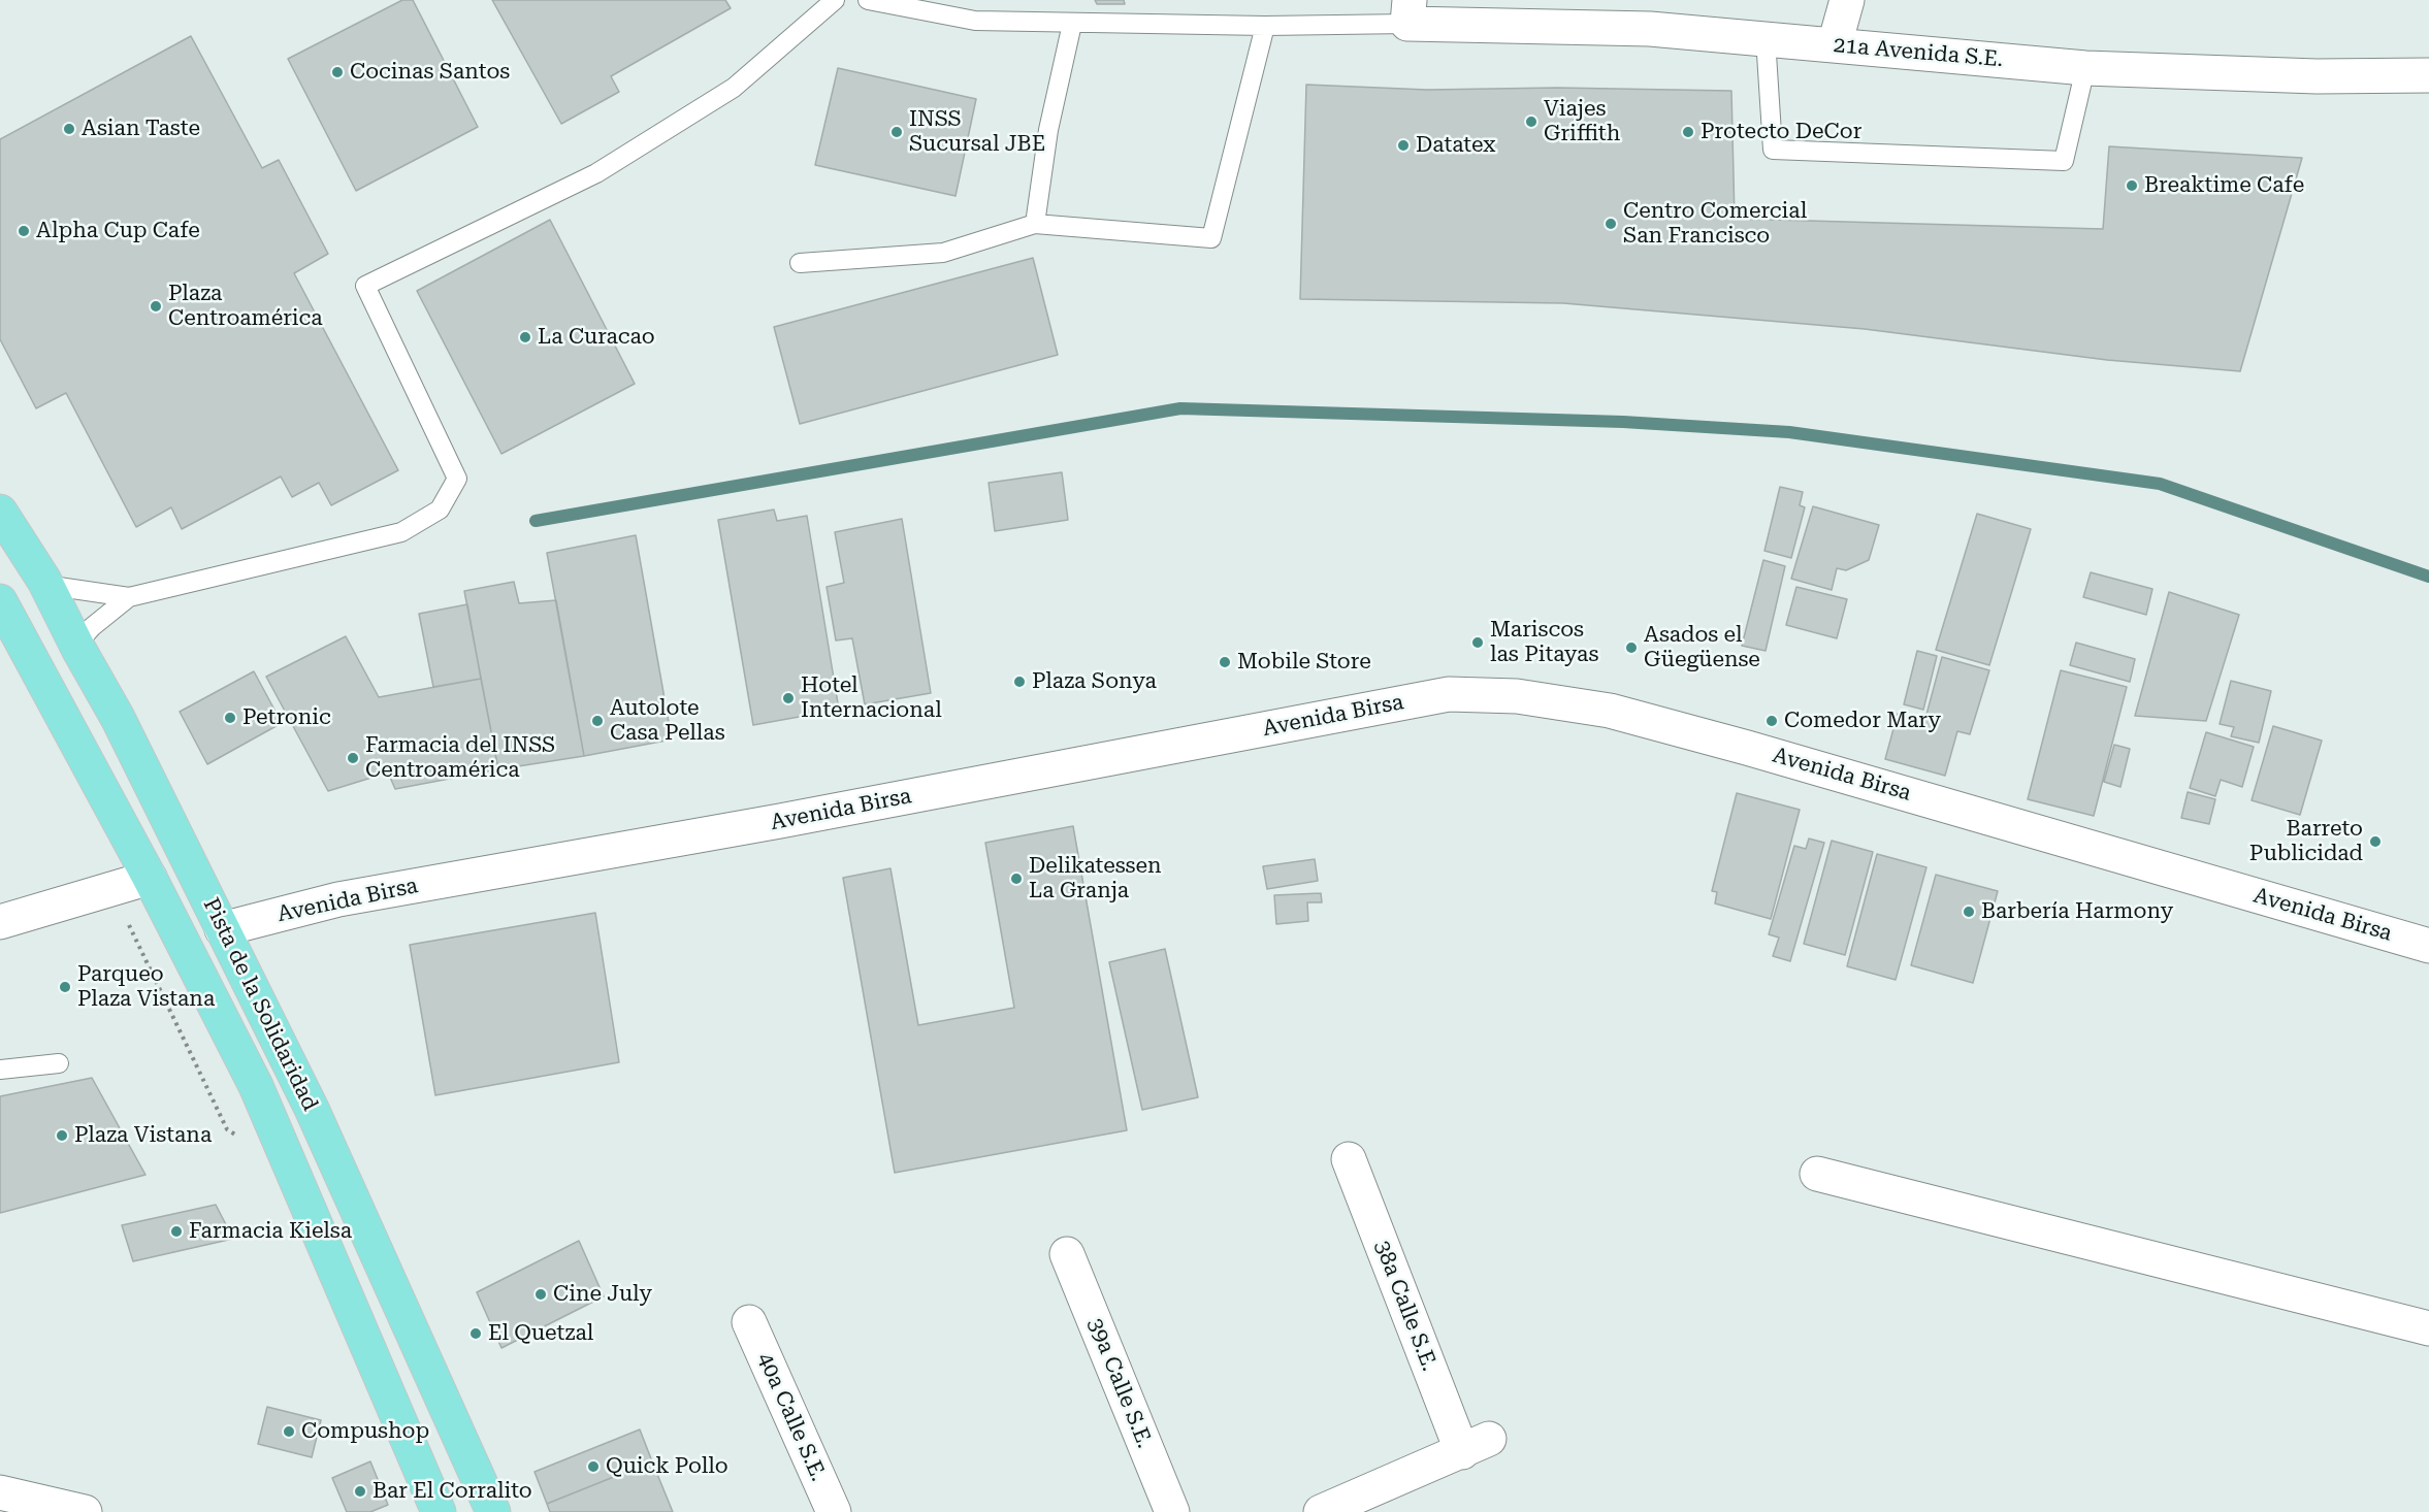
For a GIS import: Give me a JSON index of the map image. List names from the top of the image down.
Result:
{
  "streets": {
    "main road": ["Pista de la Solidaridad"],
    "street": [
      "21a Avenida S.E.",
      "Avenida Birsa",
      "38a Calle S.E.",
      "39a Calle S.E.",
      "40a Calle S.E."
    ]
  },
  "crossings": [
    ["Avenida Birsa", "Pista de la Solidaridad"]
  ],
  "places": [
    "Cocinas Santos",
    "Viajes Griffith",
    "Asian Taste",
    "INSS Sucursal JBE",
    "Protecto DeCor",
    "Datatex",
    "Breaktime Cafe",
    "Centro Comercial San Francisco",
    "Alpha Cup Cafe",
    "Plaza Centroamérica",
    "La Curacao",
    "Mariscos las Pitayas",
    "Asados el Güegüense",
    "Mobile Store",
    "Plaza Sonya",
    "Hotel Internacional",
    "Petronic",
    "Autolote Casa Pellas",
    "Comedor Mary",
    "Farmacia del INSS Centroamérica",
    "Barreto Publicidad",
    "Delikatessen La Granja",
    "Barbería Harmony",
    "Parqueo Plaza Vistana",
    "Plaza Vistana",
    "Farmacia Kielsa",
    "Cine July",
    "El Quetzal",
    "Compushop",
    "Quick Pollo",
    "Bar El Corralito"
  ]
}
